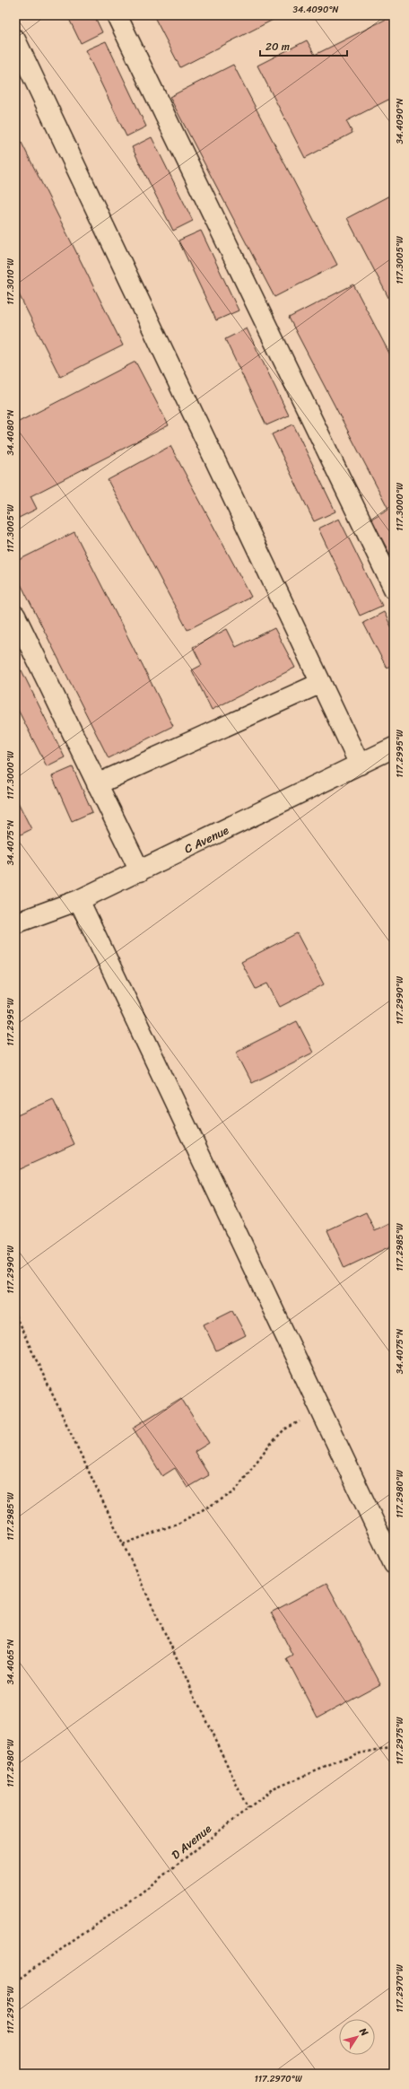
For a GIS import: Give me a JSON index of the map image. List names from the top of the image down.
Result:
{
  "streets": {
    "street": ["C Avenue"],
    "path": ["D Avenue"]
  },
  "scale_bar": "20 m",
  "north": "top right",
  "coordinates": [
    "34.4090°N",
    "117.3005°W",
    "117.3010°W",
    "34.4080°N",
    "117.3000°W",
    "117.2995°W",
    "34.4075°N",
    "117.2990°W",
    "117.2985°W",
    "117.2980°W",
    "34.4065°N",
    "117.2975°W",
    "117.2970°W"
  ]
}
